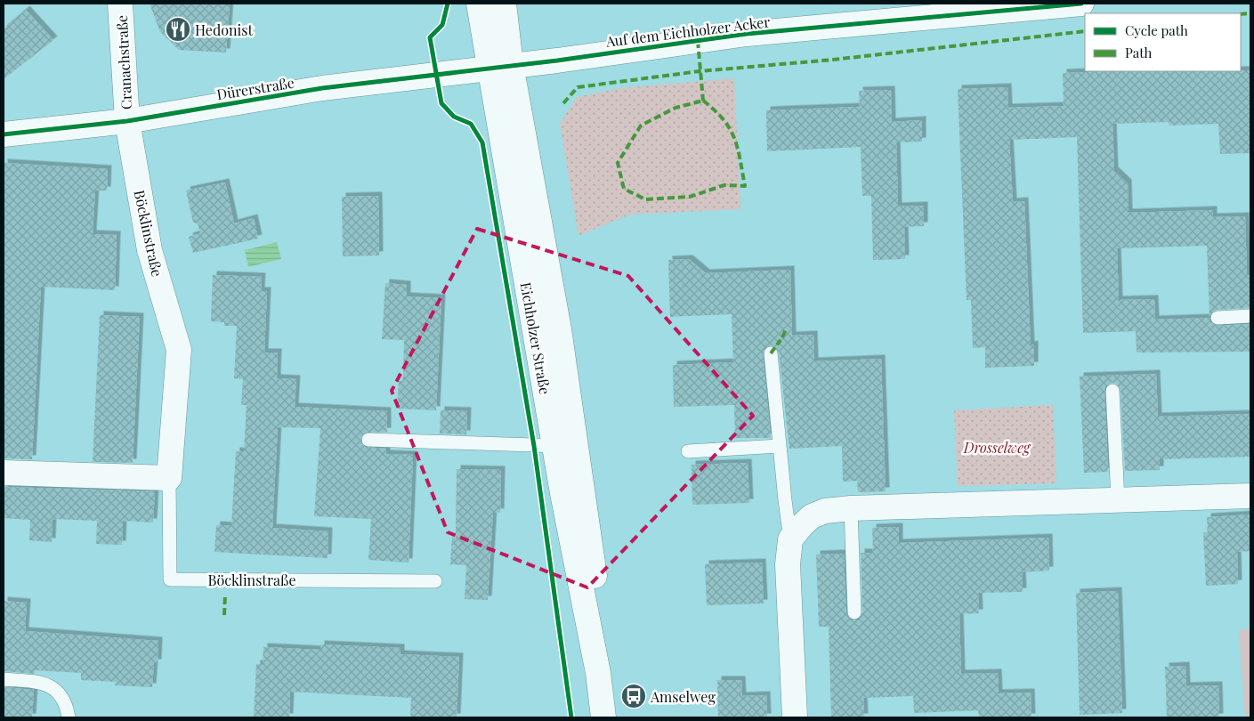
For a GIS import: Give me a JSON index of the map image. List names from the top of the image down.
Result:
{
  "streets": {
    "street": [
      "Auf dem Eichholzer Acker",
      "Cranachstraße",
      "Dürerstraße",
      "Böcklinstraße",
      "Eichholzer Straße"
    ]
  },
  "crossings": [
    ["Auf dem Eichholzer Acker", "Dürerstraße"],
    ["Auf dem Eichholzer Acker", "Eichholzer Straße"],
    ["Cranachstraße", "Dürerstraße"],
    ["Cranachstraße", "Böcklinstraße"],
    ["Dürerstraße", "Böcklinstraße"],
    ["Dürerstraße", "Eichholzer Straße"]
  ],
  "parks": ["Drosselweg"],
  "places": {
    "restaurant": ["Hedonist"],
    "bus stop": ["Amselweg"]
  },
  "legend": ["Cycle path", "Path"]
}
